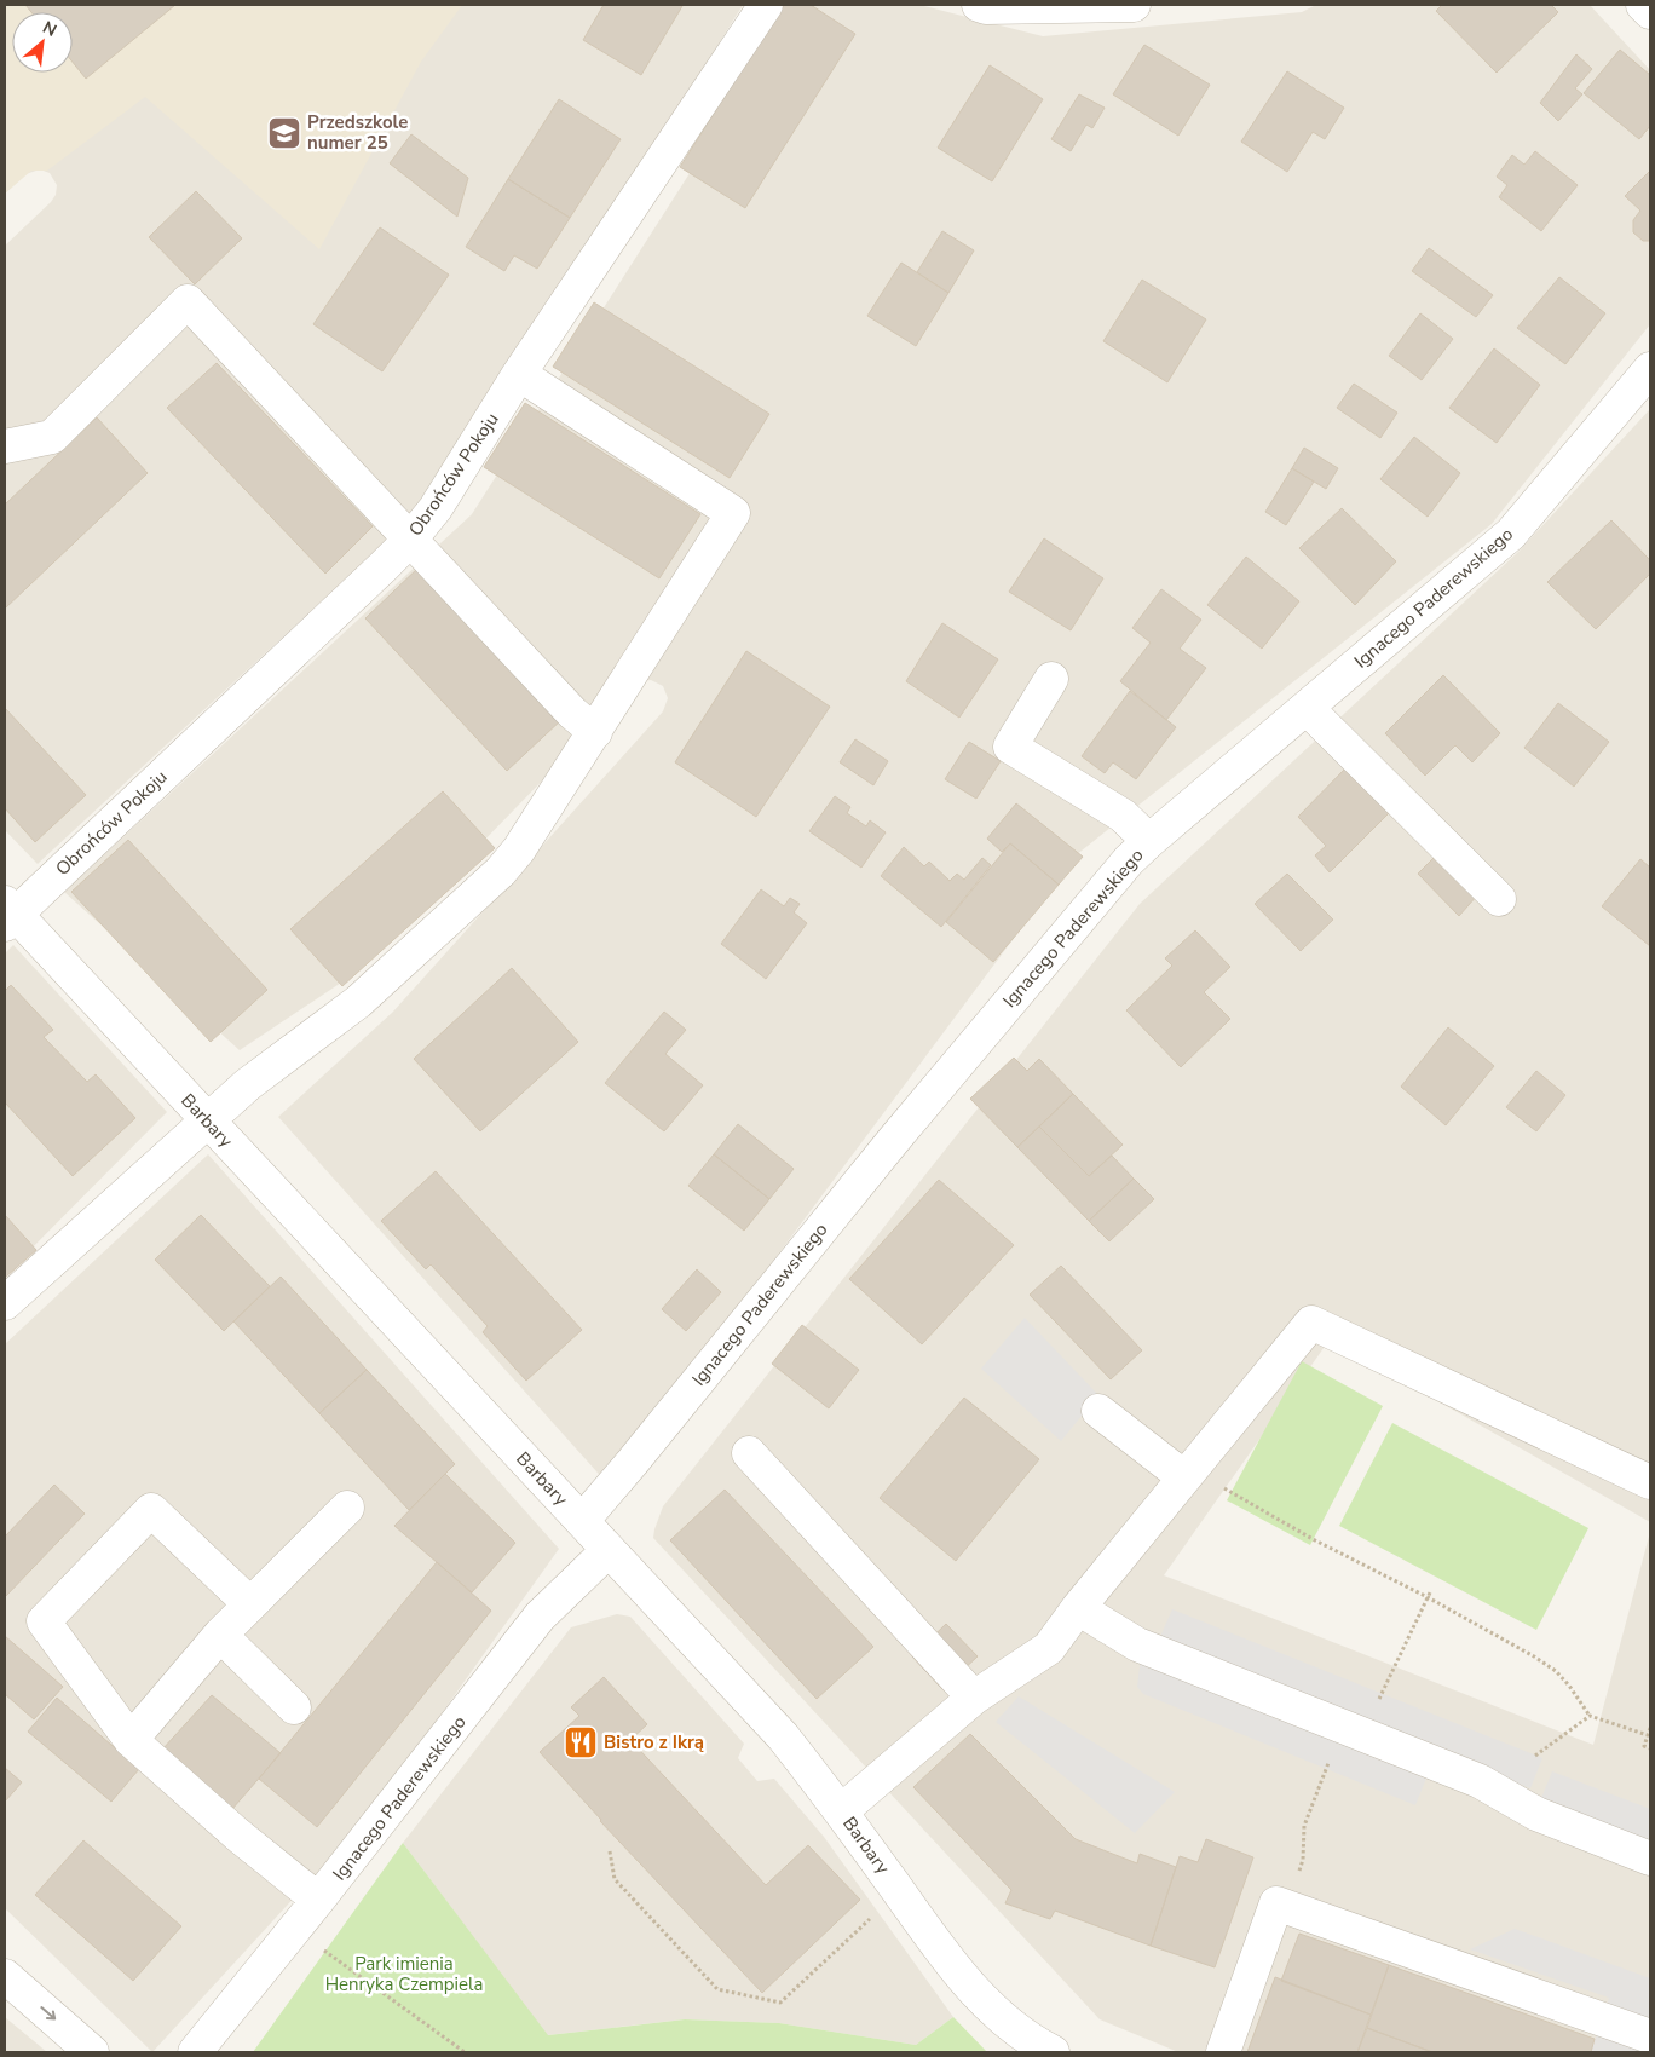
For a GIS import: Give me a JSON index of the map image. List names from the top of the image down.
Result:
{
  "streets": {
    "street": ["Obrońców Pokoju", "Ignacego Paderewskiego", "Barbary"]
  },
  "crossings": [
    ["Obrońców Pokoju", "Barbary"],
    ["Ignacego Paderewskiego", "Barbary"]
  ],
  "parks": ["Park imienia Henryka Czempiela"],
  "places": {
    "school or university": ["Przedszkole numer 25"],
    "restaurant": ["Bistro z Ikrą"]
  },
  "north": "top right"
}
